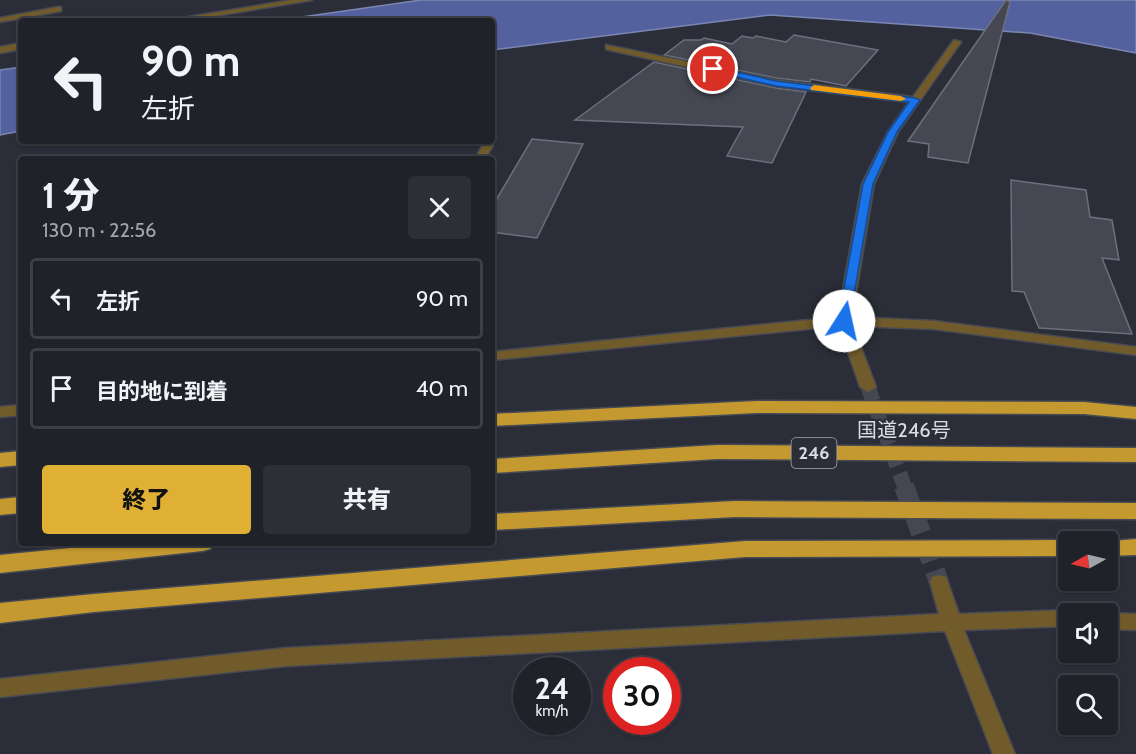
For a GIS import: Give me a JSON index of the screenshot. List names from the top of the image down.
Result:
{
  "streets": {
    "highway": ["国道246号", "246"]
  },
  "north": "left",
  "page": {
    "turn": ["90 m", "左折"],
    "heading": ["1 分", "130 m · 22:56"],
    "list": [
      {
        "name": "左折",
        "value": "90 m"
      },
      {
        "name": "目的地に到着",
        "value": "40 m"
      }
    ],
    "buttons": ["終了", "共有"],
    "speed": "24 km/h",
    "limit": "30"
  }
}
